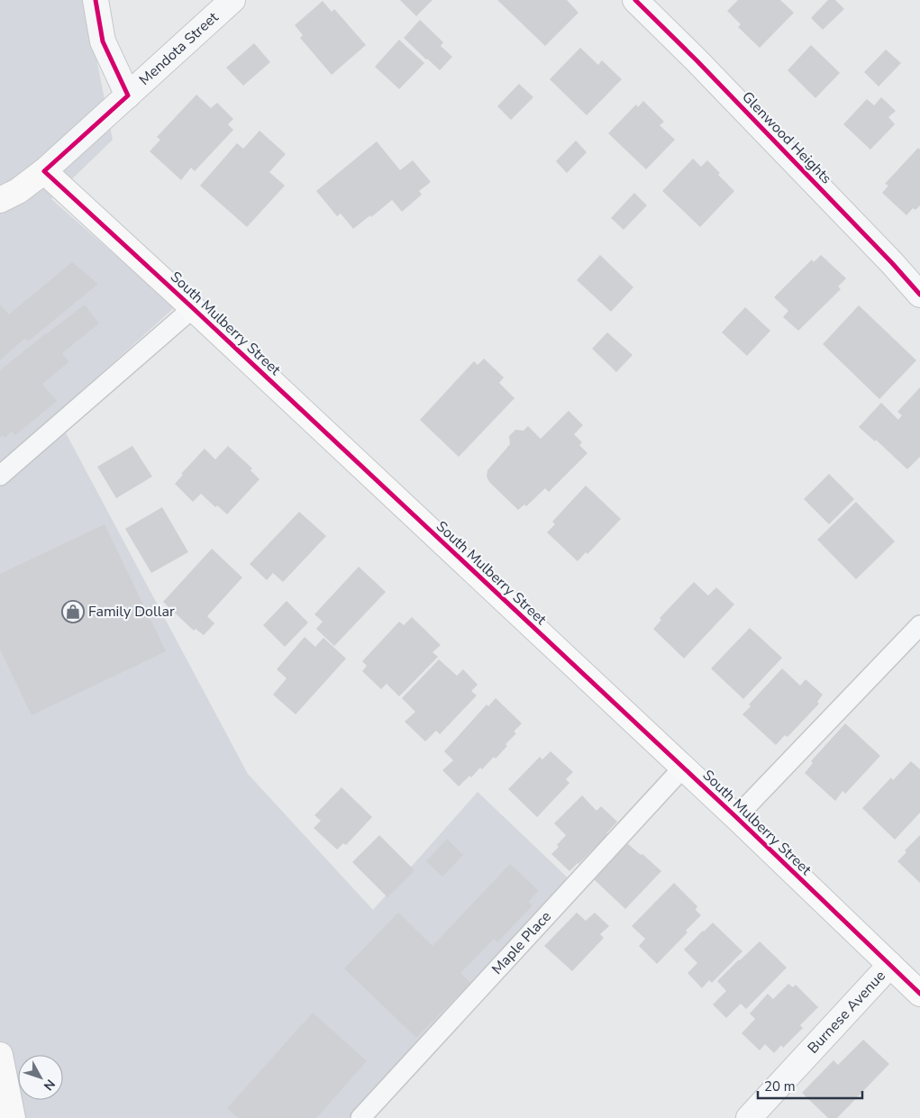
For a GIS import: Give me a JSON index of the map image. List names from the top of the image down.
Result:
{
  "streets": {
    "street": [
      "Mendota Street",
      "Glenwood Heights",
      "South Mulberry Street",
      "Burnese Avenue"
    ],
    "lane": ["Maple Place"]
  },
  "crossings": [
    ["Mendota Street", "South Mulberry Street"],
    ["South Mulberry Street", "Maple Place"],
    ["South Mulberry Street", "Burnese Avenue"]
  ],
  "places": {
    "shop": ["Family Dollar"]
  },
  "scale_bar": "20 m",
  "north": "bottom right"
}
